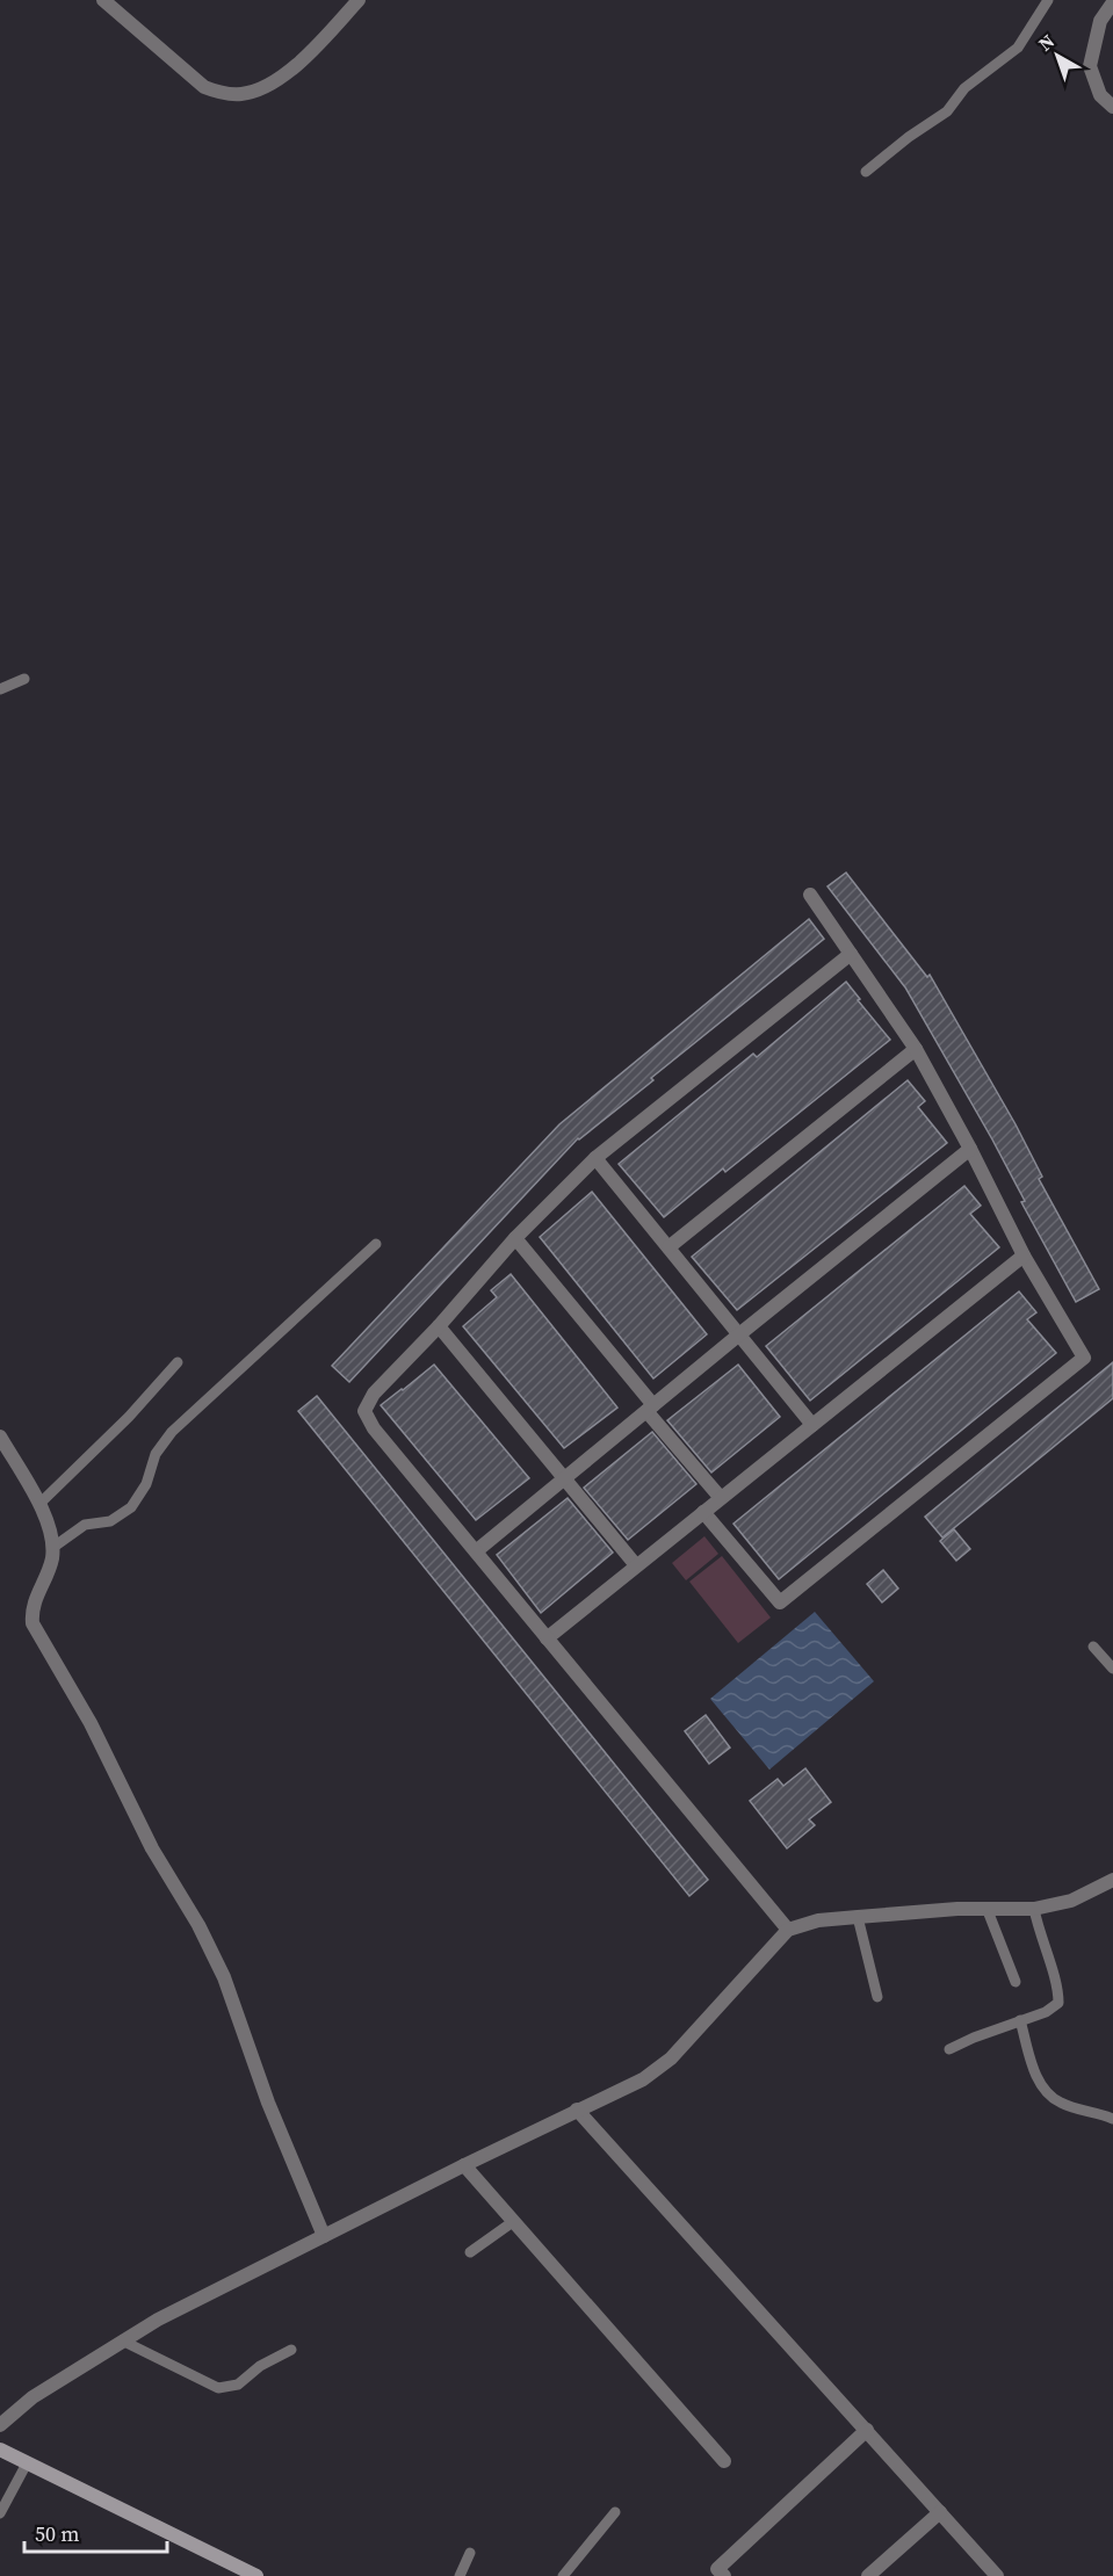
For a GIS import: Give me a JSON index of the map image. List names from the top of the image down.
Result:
{
  "scale_bar": "50 m",
  "north": "top left"
}
